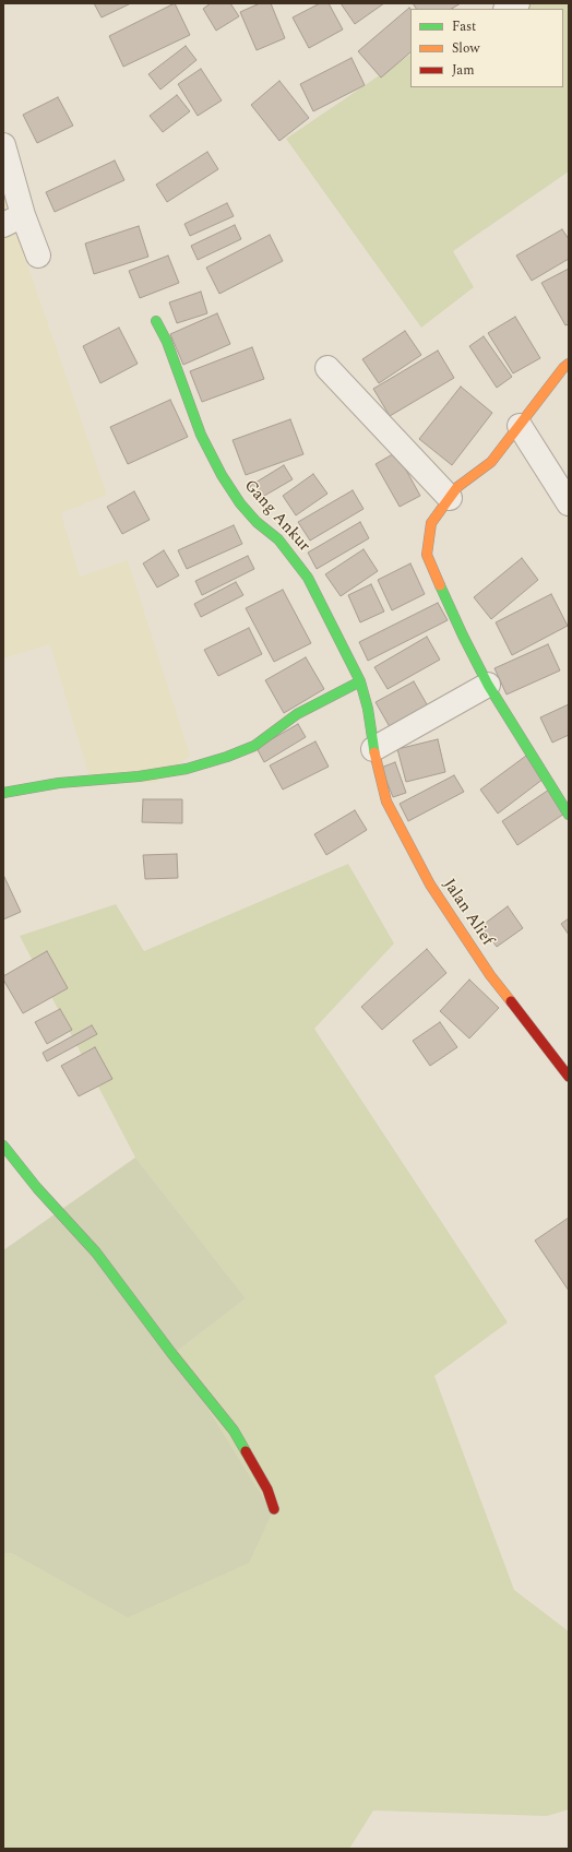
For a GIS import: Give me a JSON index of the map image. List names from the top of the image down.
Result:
{
  "streets": {
    "street": ["Gang Ankur", "Jalan Alief"]
  },
  "crossings": [
    ["Gang Ankur", "Jalan Alief"]
  ],
  "legend": ["Fast", "Slow", "Jam"]
}
